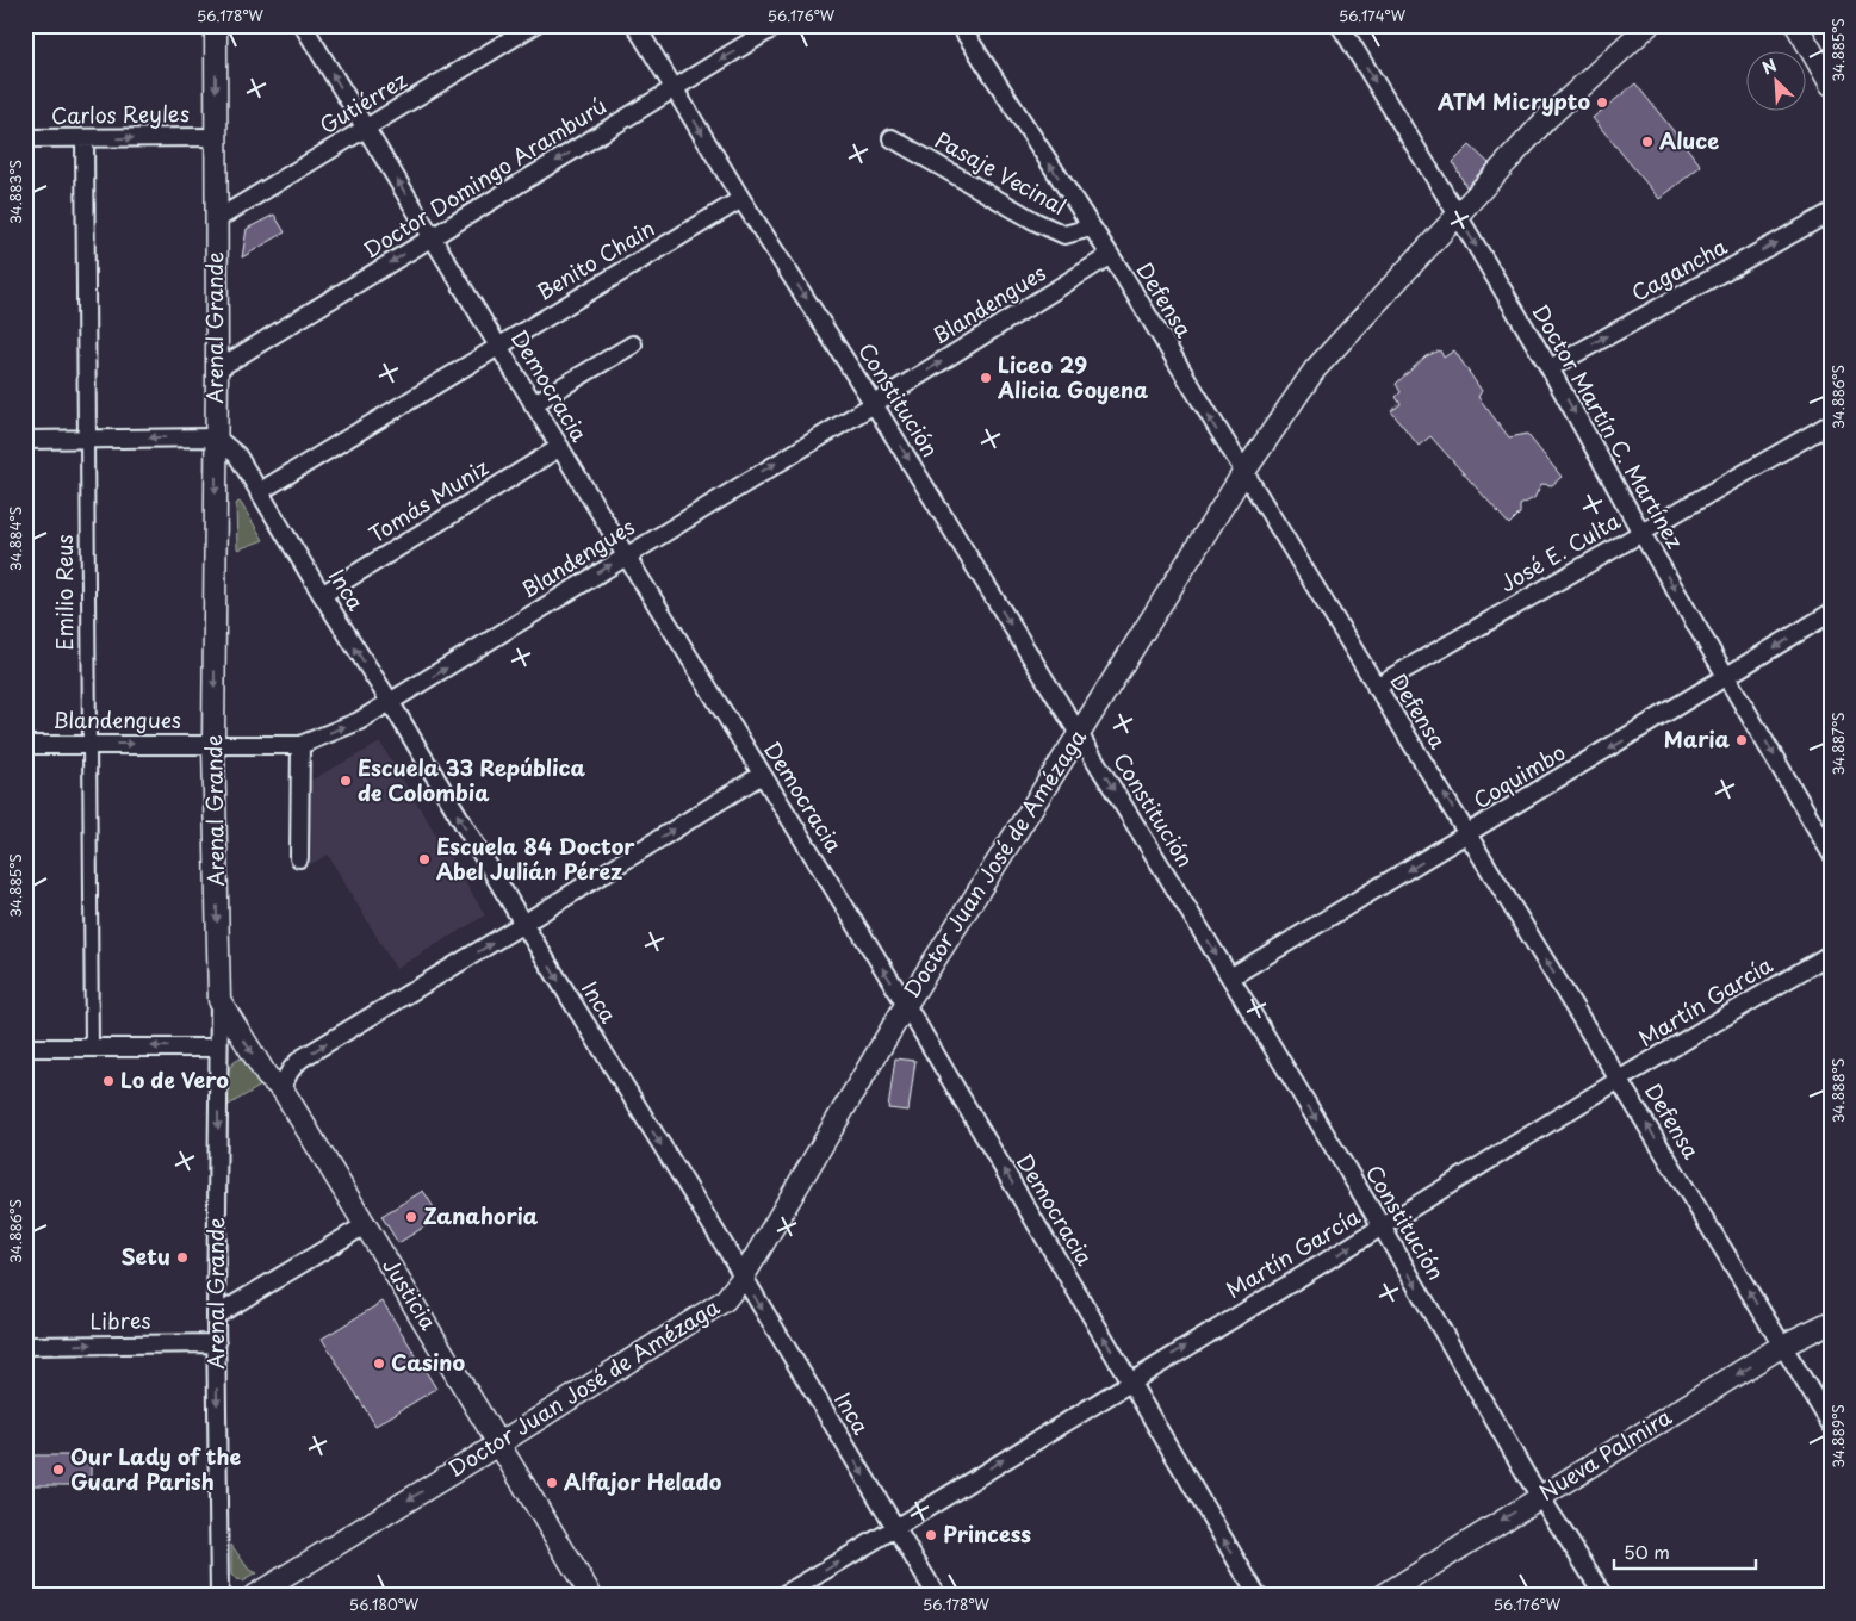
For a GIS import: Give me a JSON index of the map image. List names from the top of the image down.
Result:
{
  "streets": {
    "street": [
      "Gutiérrez",
      "Carlos Reyles",
      "Pasaje Vecinal",
      "Doctor Domingo Aramburú",
      "Benito Chain",
      "Cagancha",
      "Defensa",
      "Blandengues",
      "Arenal Grande",
      "Democracia",
      "Constitución",
      "Doctor Martín C. Martínez",
      "Tomás Muniz",
      "José E. Culta",
      "Inca",
      "Emilio Reus",
      "Coquimbo",
      "Doctor Juan José de Amézaga",
      "Martín García",
      "Justicia",
      "Libres",
      "Nueva Palmira"
    ]
  },
  "crossings": [
    ["Gutiérrez", "Arenal Grande"],
    ["Gutiérrez", "Democracia"],
    ["Carlos Reyles", "Arenal Grande"],
    ["Carlos Reyles", "Emilio Reus"],
    ["Pasaje Vecinal", "Defensa"],
    ["Doctor Domingo Aramburú", "Arenal Grande"],
    ["Doctor Domingo Aramburú", "Democracia"],
    ["Doctor Domingo Aramburú", "Constitución"],
    ["Benito Chain", "Democracia"],
    ["Benito Chain", "Constitución"],
    ["Benito Chain", "Inca"],
    ["Cagancha", "Doctor Martín C. Martínez"],
    ["Defensa", "Blandengues"],
    ["Defensa", "José E. Culta"],
    ["Defensa", "Coquimbo"],
    ["Defensa", "Doctor Juan José de Amézaga"],
    ["Defensa", "Martín García"],
    ["Defensa", "Nueva Palmira"],
    ["Blandengues", "Arenal Grande"],
    ["Blandengues", "Democracia"],
    ["Blandengues", "Constitución"],
    ["Blandengues", "Inca"],
    ["Blandengues", "Emilio Reus"],
    ["Arenal Grande", "Inca"],
    ["Arenal Grande", "Justicia"],
    ["Arenal Grande", "Libres"],
    ["Democracia", "Tomás Muniz"],
    ["Democracia", "Doctor Juan José de Amézaga"],
    ["Democracia", "Martín García"],
    ["Constitución", "Coquimbo"],
    ["Constitución", "Doctor Juan José de Amézaga"],
    ["Constitución", "Martín García"],
    ["Constitución", "Nueva Palmira"],
    ["Doctor Martín C. Martínez", "José E. Culta"],
    ["Doctor Martín C. Martínez", "Coquimbo"],
    ["Doctor Martín C. Martínez", "Doctor Juan José de Amézaga"],
    ["Tomás Muniz", "Inca"],
    ["Inca", "Doctor Juan José de Amézaga"],
    ["Inca", "Martín García"],
    ["Doctor Juan José de Amézaga", "Justicia"]
  ],
  "one_way": [
    "Carlos Reyles",
    "Doctor Domingo Aramburú",
    "Cagancha",
    "Defensa",
    "Blandengues",
    "Arenal Grande",
    "Democracia",
    "Constitución",
    "Doctor Martín C. Martínez",
    "Coquimbo",
    "Martín García",
    "Libres",
    "Nueva Palmira"
  ],
  "places": [
    "ATM Micrypto",
    "Aluce",
    "Liceo 29 Alicia Goyena",
    "Maria",
    "Escuela 33 República de Colombia",
    "Escuela 84 Doctor Abel Julián Pérez",
    "Lo de Vero",
    "Zanahoria",
    "Setu",
    "Casino",
    "Our Lady of the Guard Parish",
    "Alfajor Helado",
    "Princess"
  ],
  "scale_bar": "50 m",
  "north": "top left",
  "coordinates": [
    "56.178°W",
    "56.176°W",
    "56.174°W",
    "34.885°S",
    "34.883°S",
    "34.886°S",
    "34.884°S",
    "34.887°S",
    "34.888°S",
    "34.889°S",
    "56.180°W"
  ]
}
